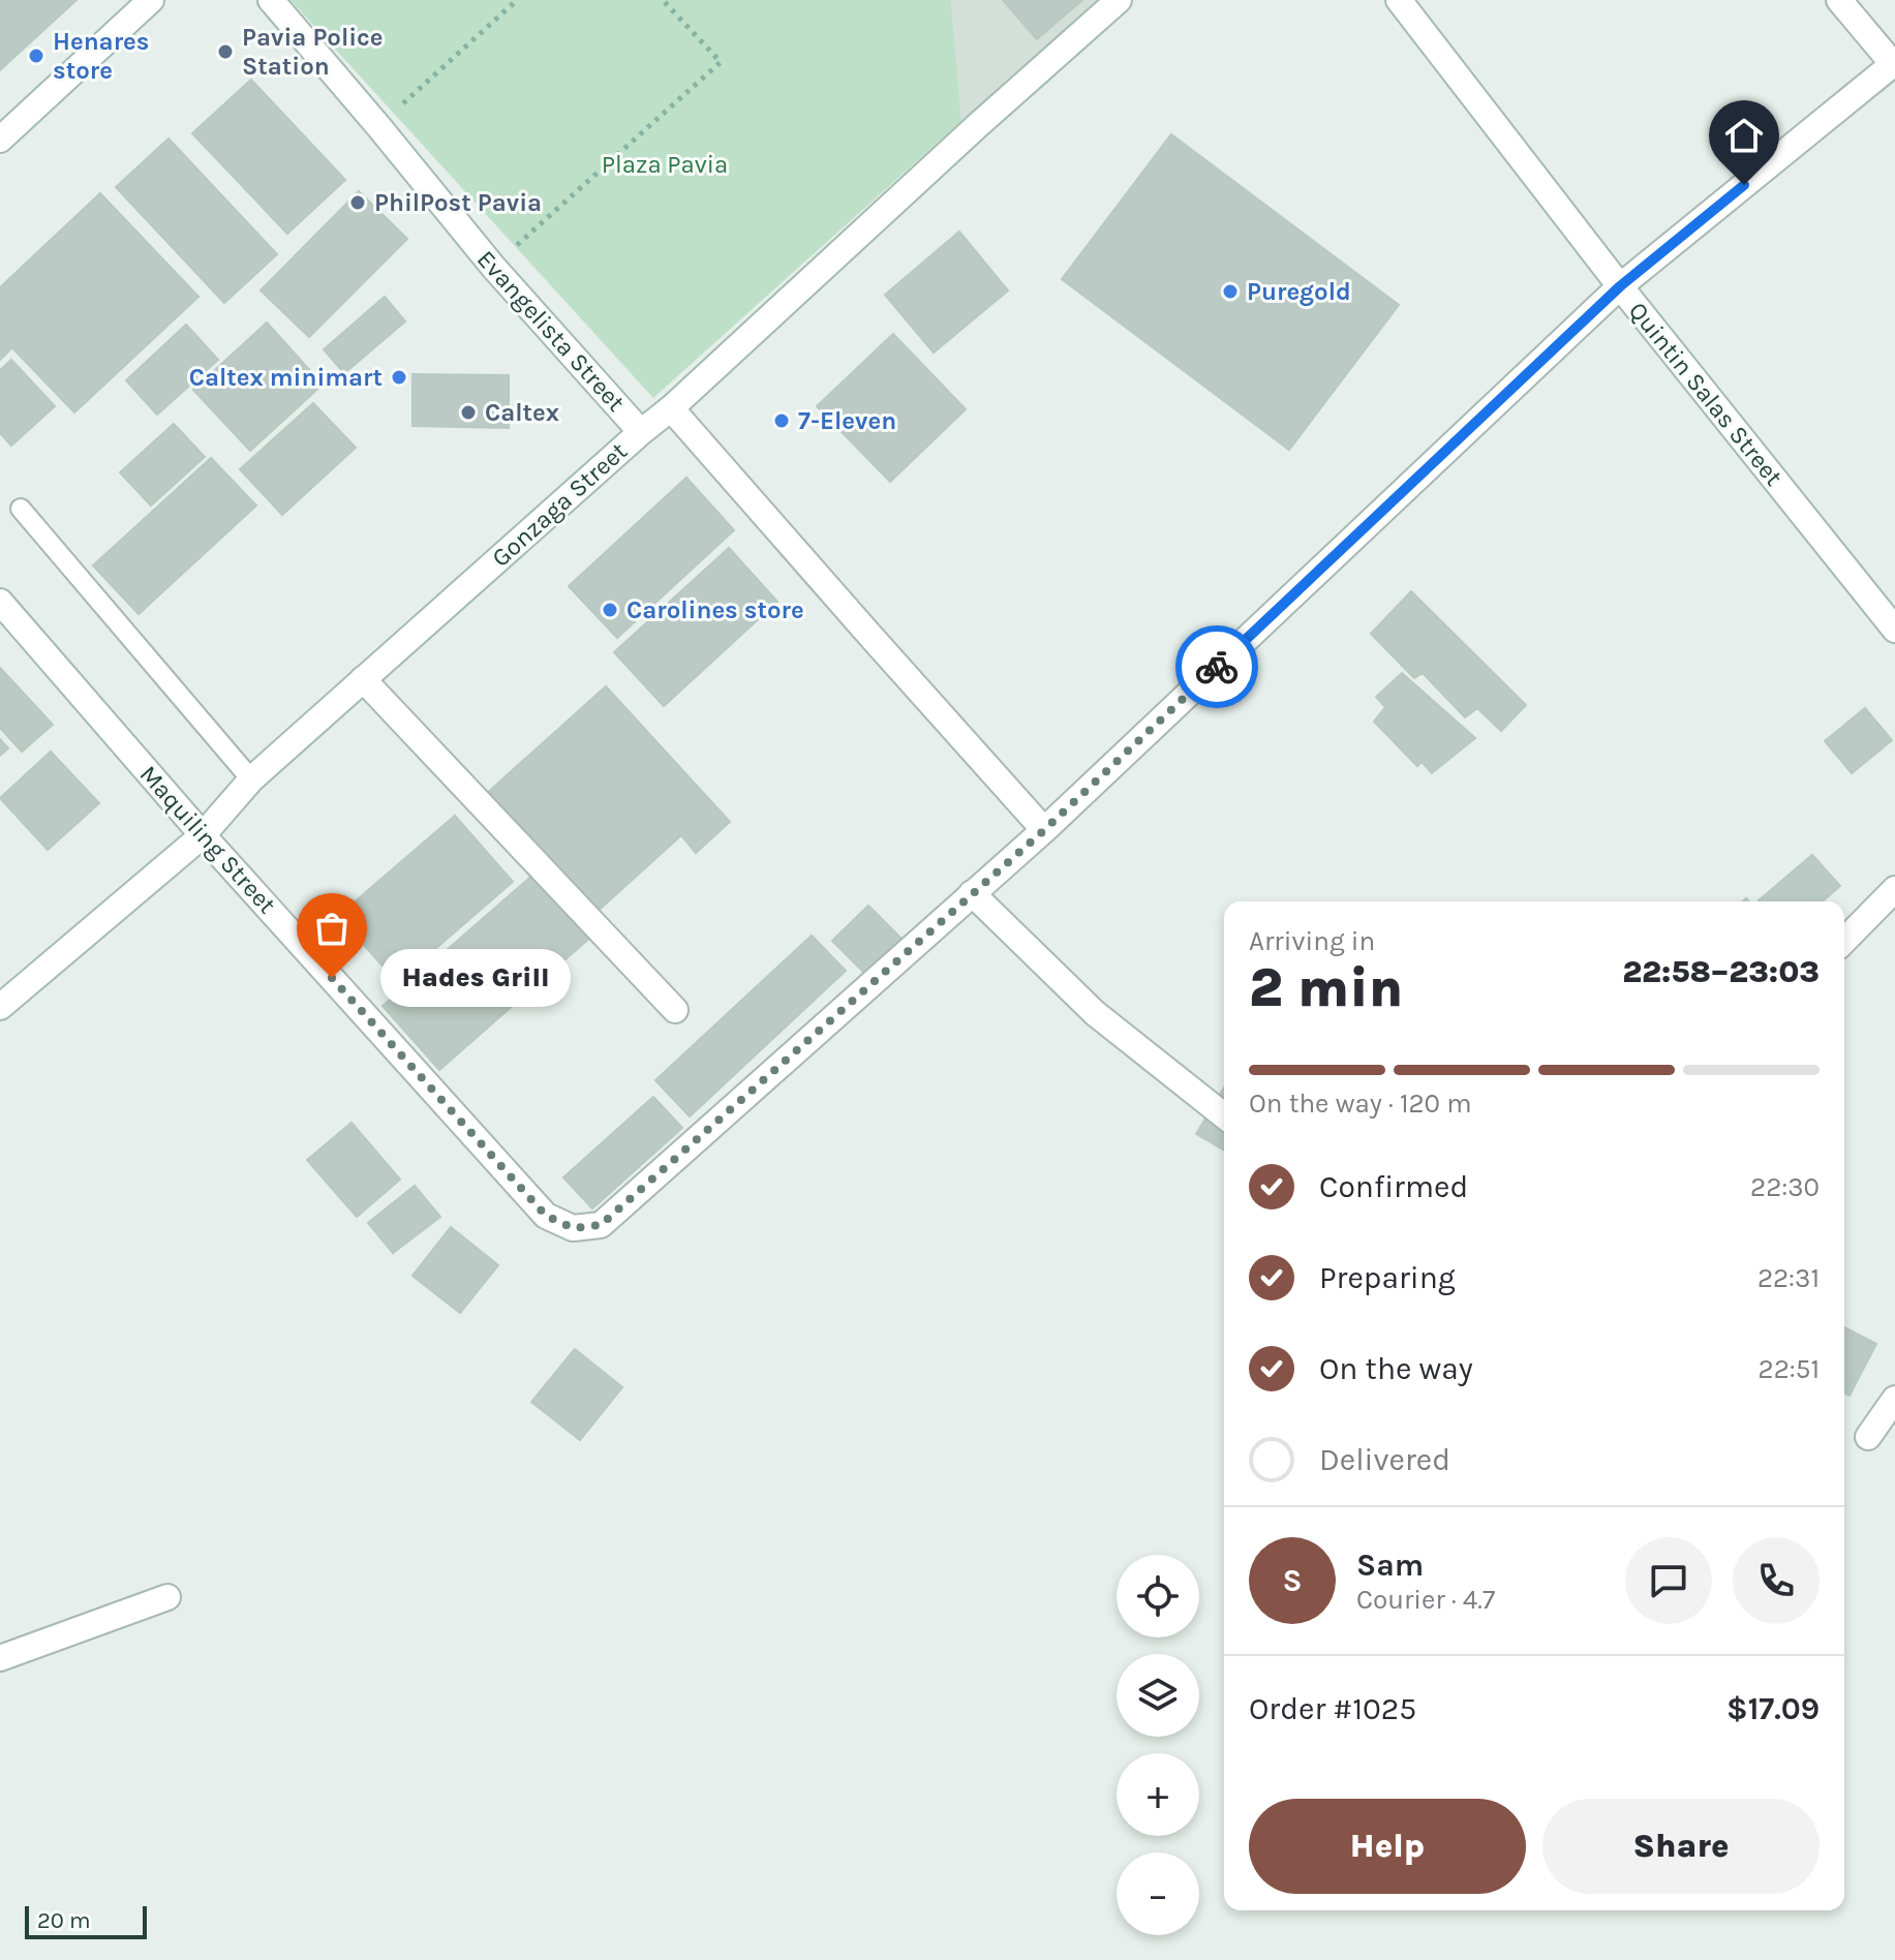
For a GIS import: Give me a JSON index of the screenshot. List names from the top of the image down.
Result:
{
  "streets": {
    "street": [
      "Evangelista Street",
      "Quintin Salas Street",
      "Gonzaga Street",
      "Maquiling Street"
    ]
  },
  "crossings": [
    ["Evangelista Street", "Gonzaga Street"],
    ["Gonzaga Street", "Maquiling Street"]
  ],
  "parks": ["Plaza Pavia"],
  "places": [
    "Pavia Police Station",
    "Henares store",
    "PhilPost Pavia",
    "Puregold",
    "Caltex minimart",
    "Caltex",
    "7-Eleven",
    "Carolines store",
    "Hades Grill"
  ],
  "scale_bar": "20 m",
  "page": {
    "heading": ["2 min", "Arriving in", "22:58–23:03"],
    "panel": [
      "Sam",
      "Courier · 4.7",
      "Order #1025",
      "$17.09"
    ],
    "bubble": "Hades Grill",
    "bar": "On the way · 120 m",
    "list": [
      ["Confirmed", "22:30"],
      ["Preparing", "22:31"],
      ["On the way", "22:51"],
      "Delivered"
    ],
    "round": "S",
    "map_buttons": ["+", "−"],
    "buttons": ["Help", "Share"],
    "scale": "20 m"
  }
}
